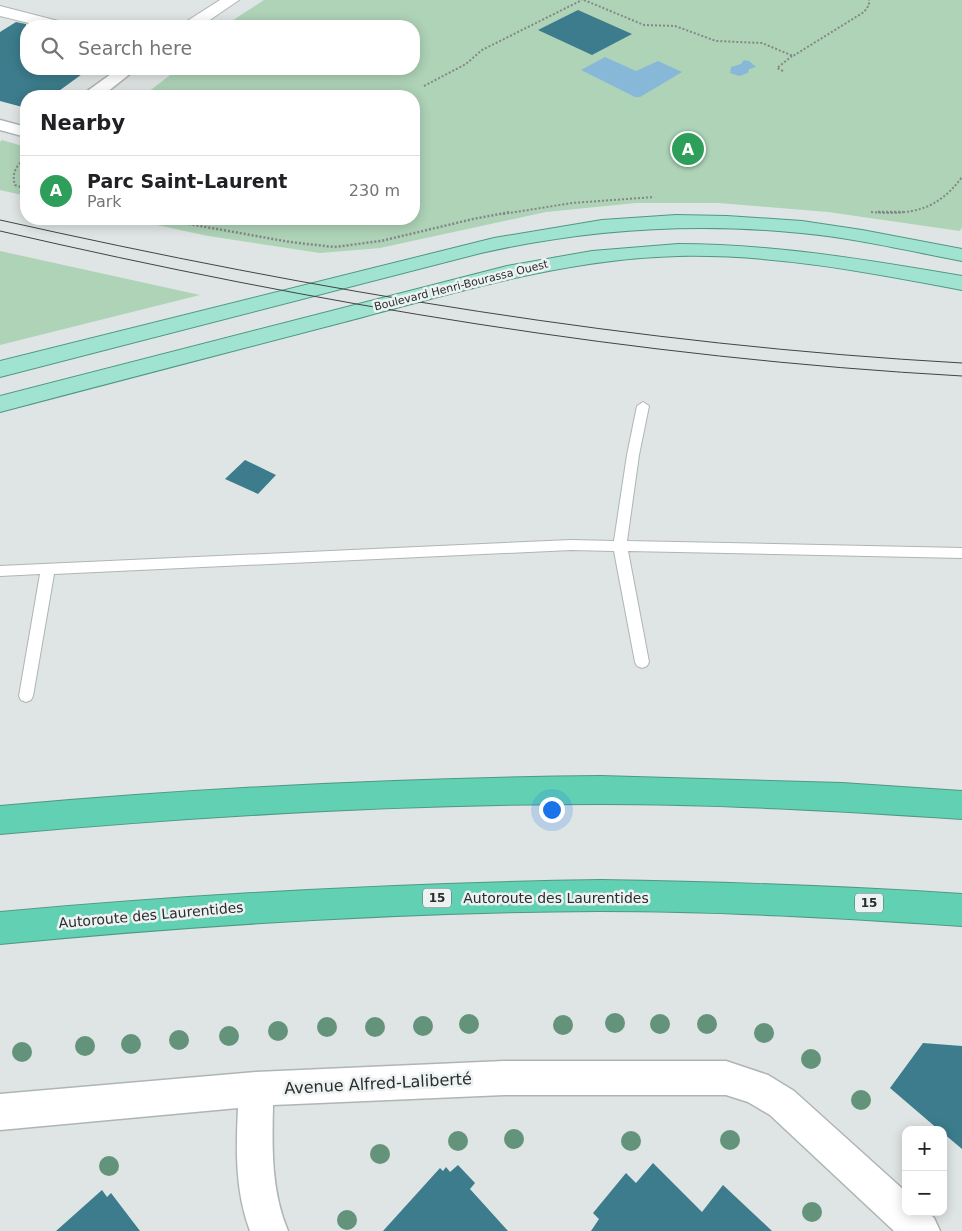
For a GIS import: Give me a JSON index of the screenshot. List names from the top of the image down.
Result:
{
  "streets": {
    "highway": ["15", "Autoroute des Laurentides"],
    "main road": ["Boulevard Henri-Bourassa Ouest"],
    "street": ["Avenue Alfred-Laliberté"]
  },
  "page": {
    "search": "Search here",
    "heading": "Nearby",
    "pins": "A",
    "list": [
      {
        "mark": "A",
        "name": "Parc Saint-Laurent",
        "note": "Park",
        "value": "230 m"
      }
    ],
    "map_buttons": ["+", "−"]
  }
}
